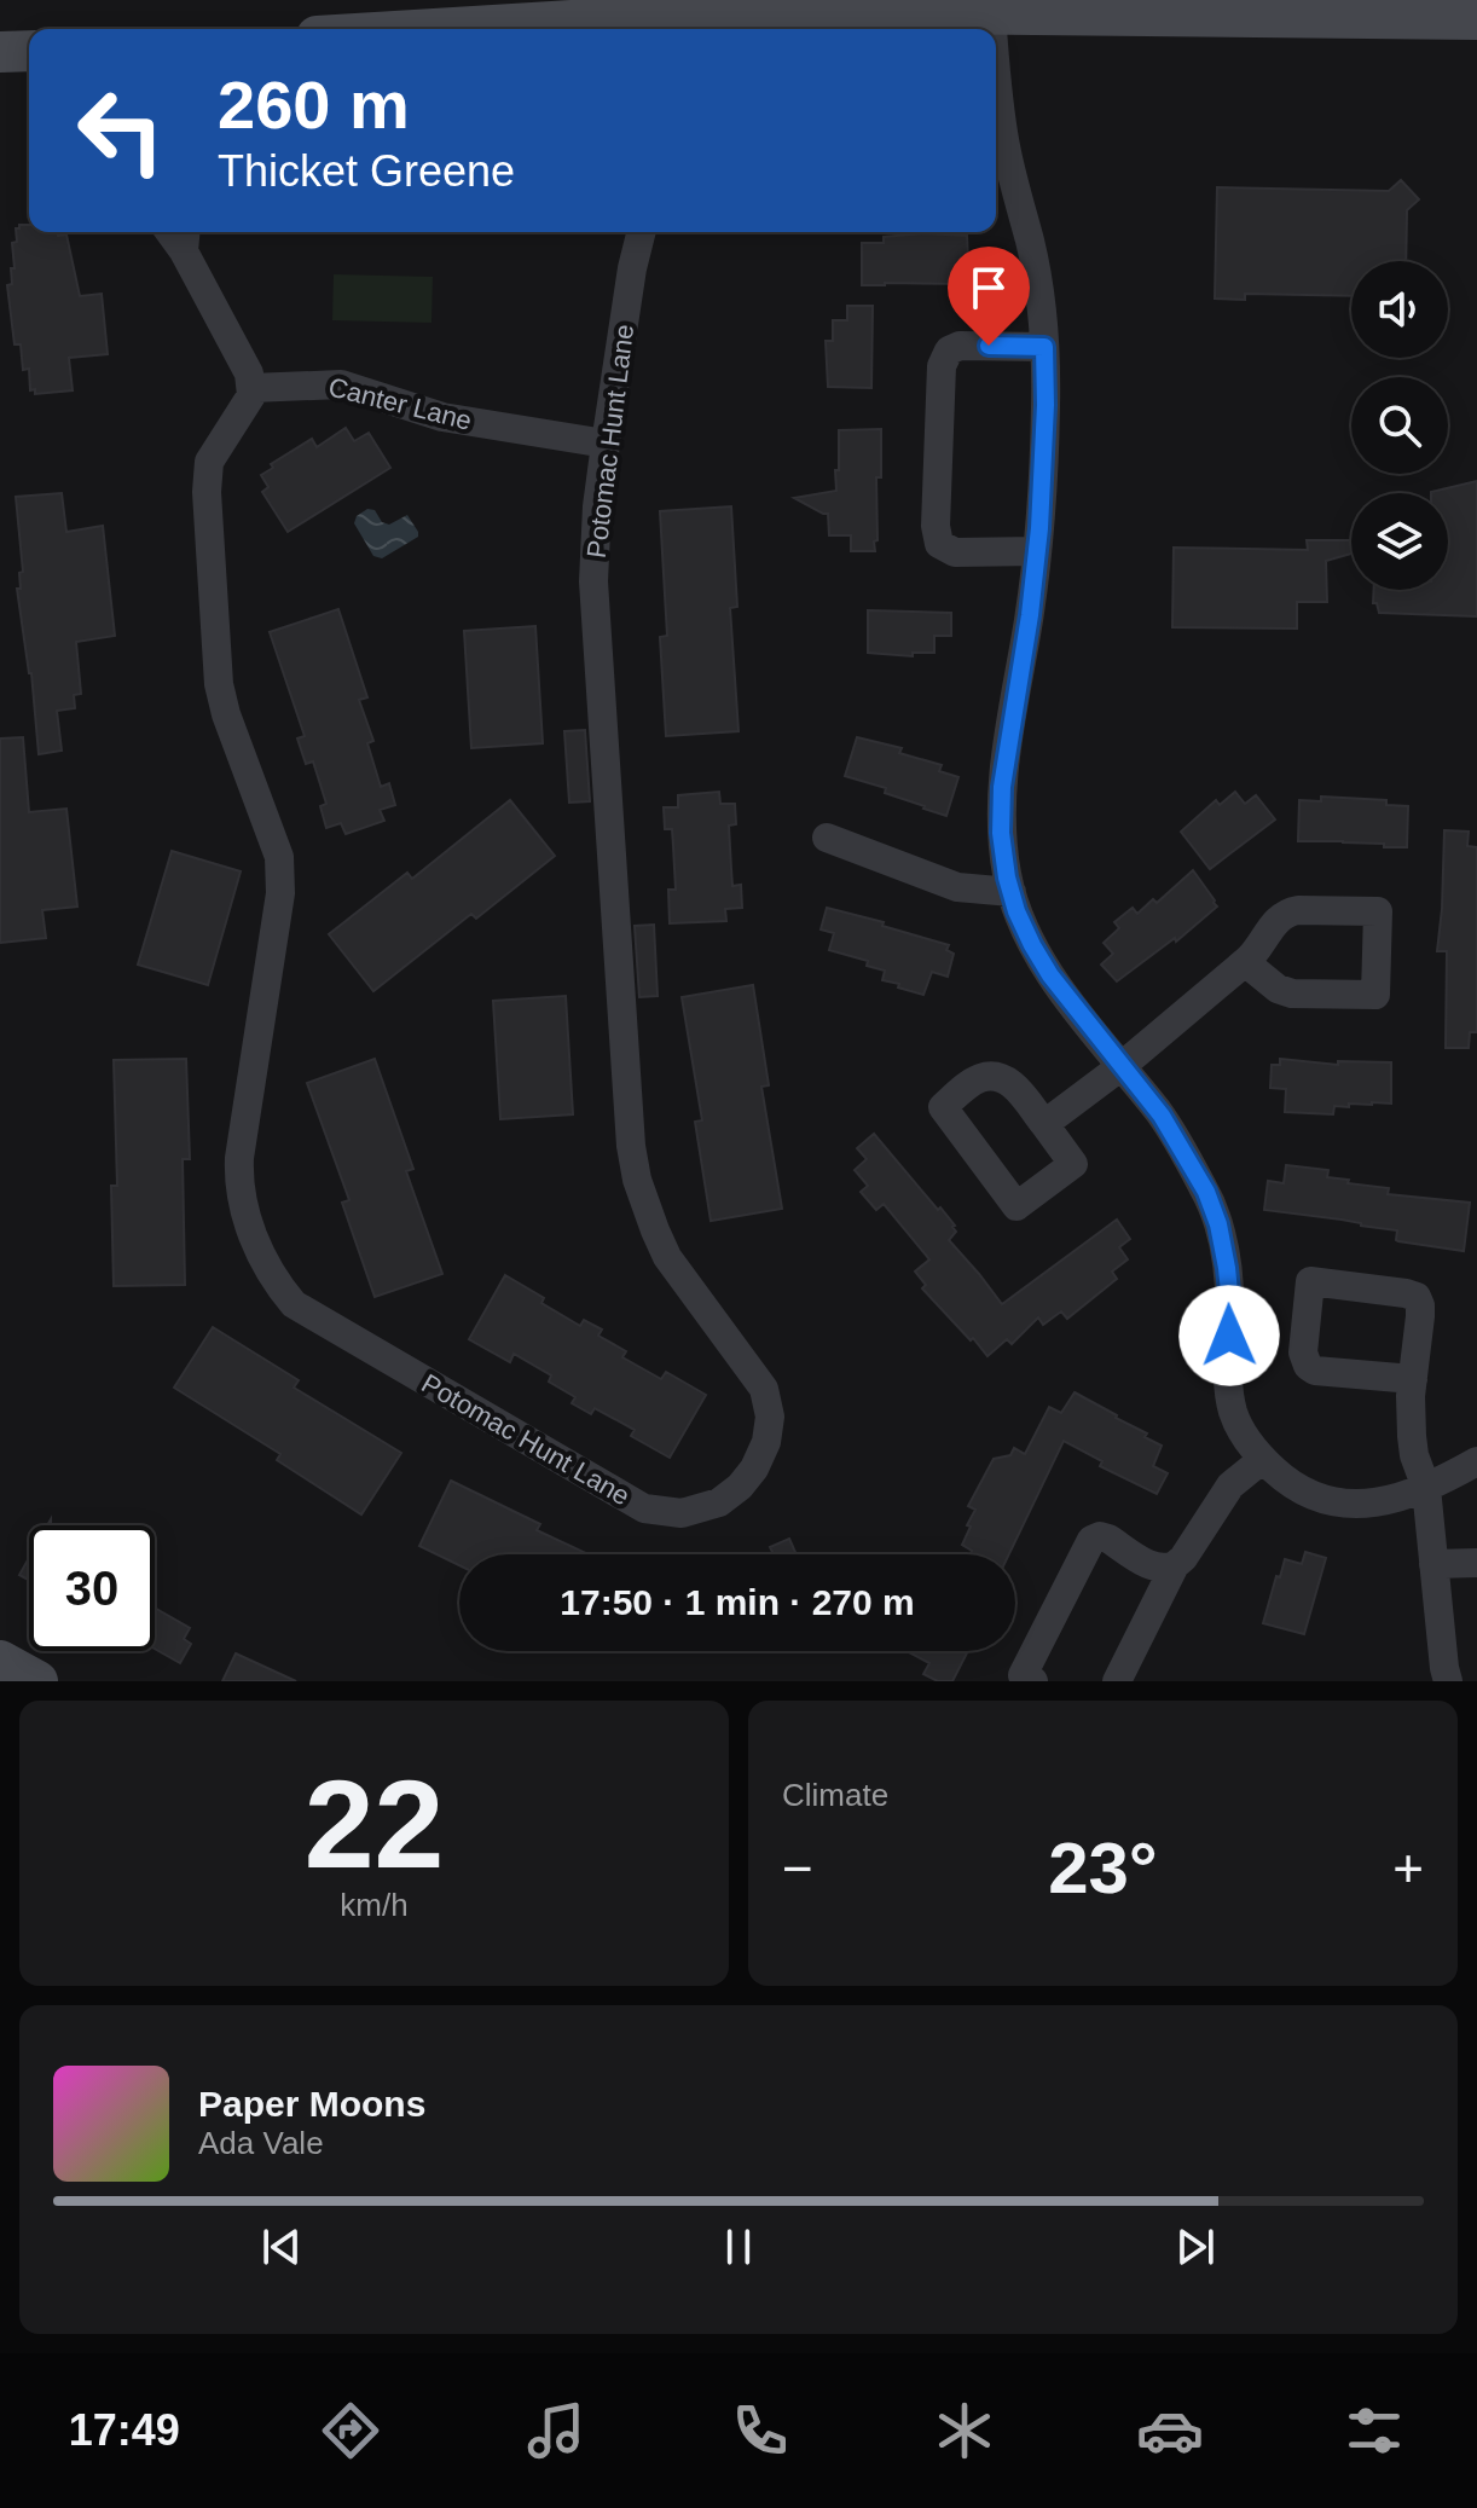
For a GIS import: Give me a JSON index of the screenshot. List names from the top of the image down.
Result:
{
  "streets": {
    "street": ["Canter Lane", "Potomac Hunt Lane"]
  },
  "crossings": [
    ["Canter Lane", "Potomac Hunt Lane"]
  ],
  "page": {
    "turn": ["260 m", "Thicket Greene"],
    "limit": "30",
    "trip": "17:50 · 1 min · 270 m",
    "tile": [
      ["22", "km/h"],
      "Climate"
    ],
    "heat": ["−", "23°", "+"],
    "song": ["Paper Moons", "Ada Vale"],
    "tabs": "17:49"
  }
}
